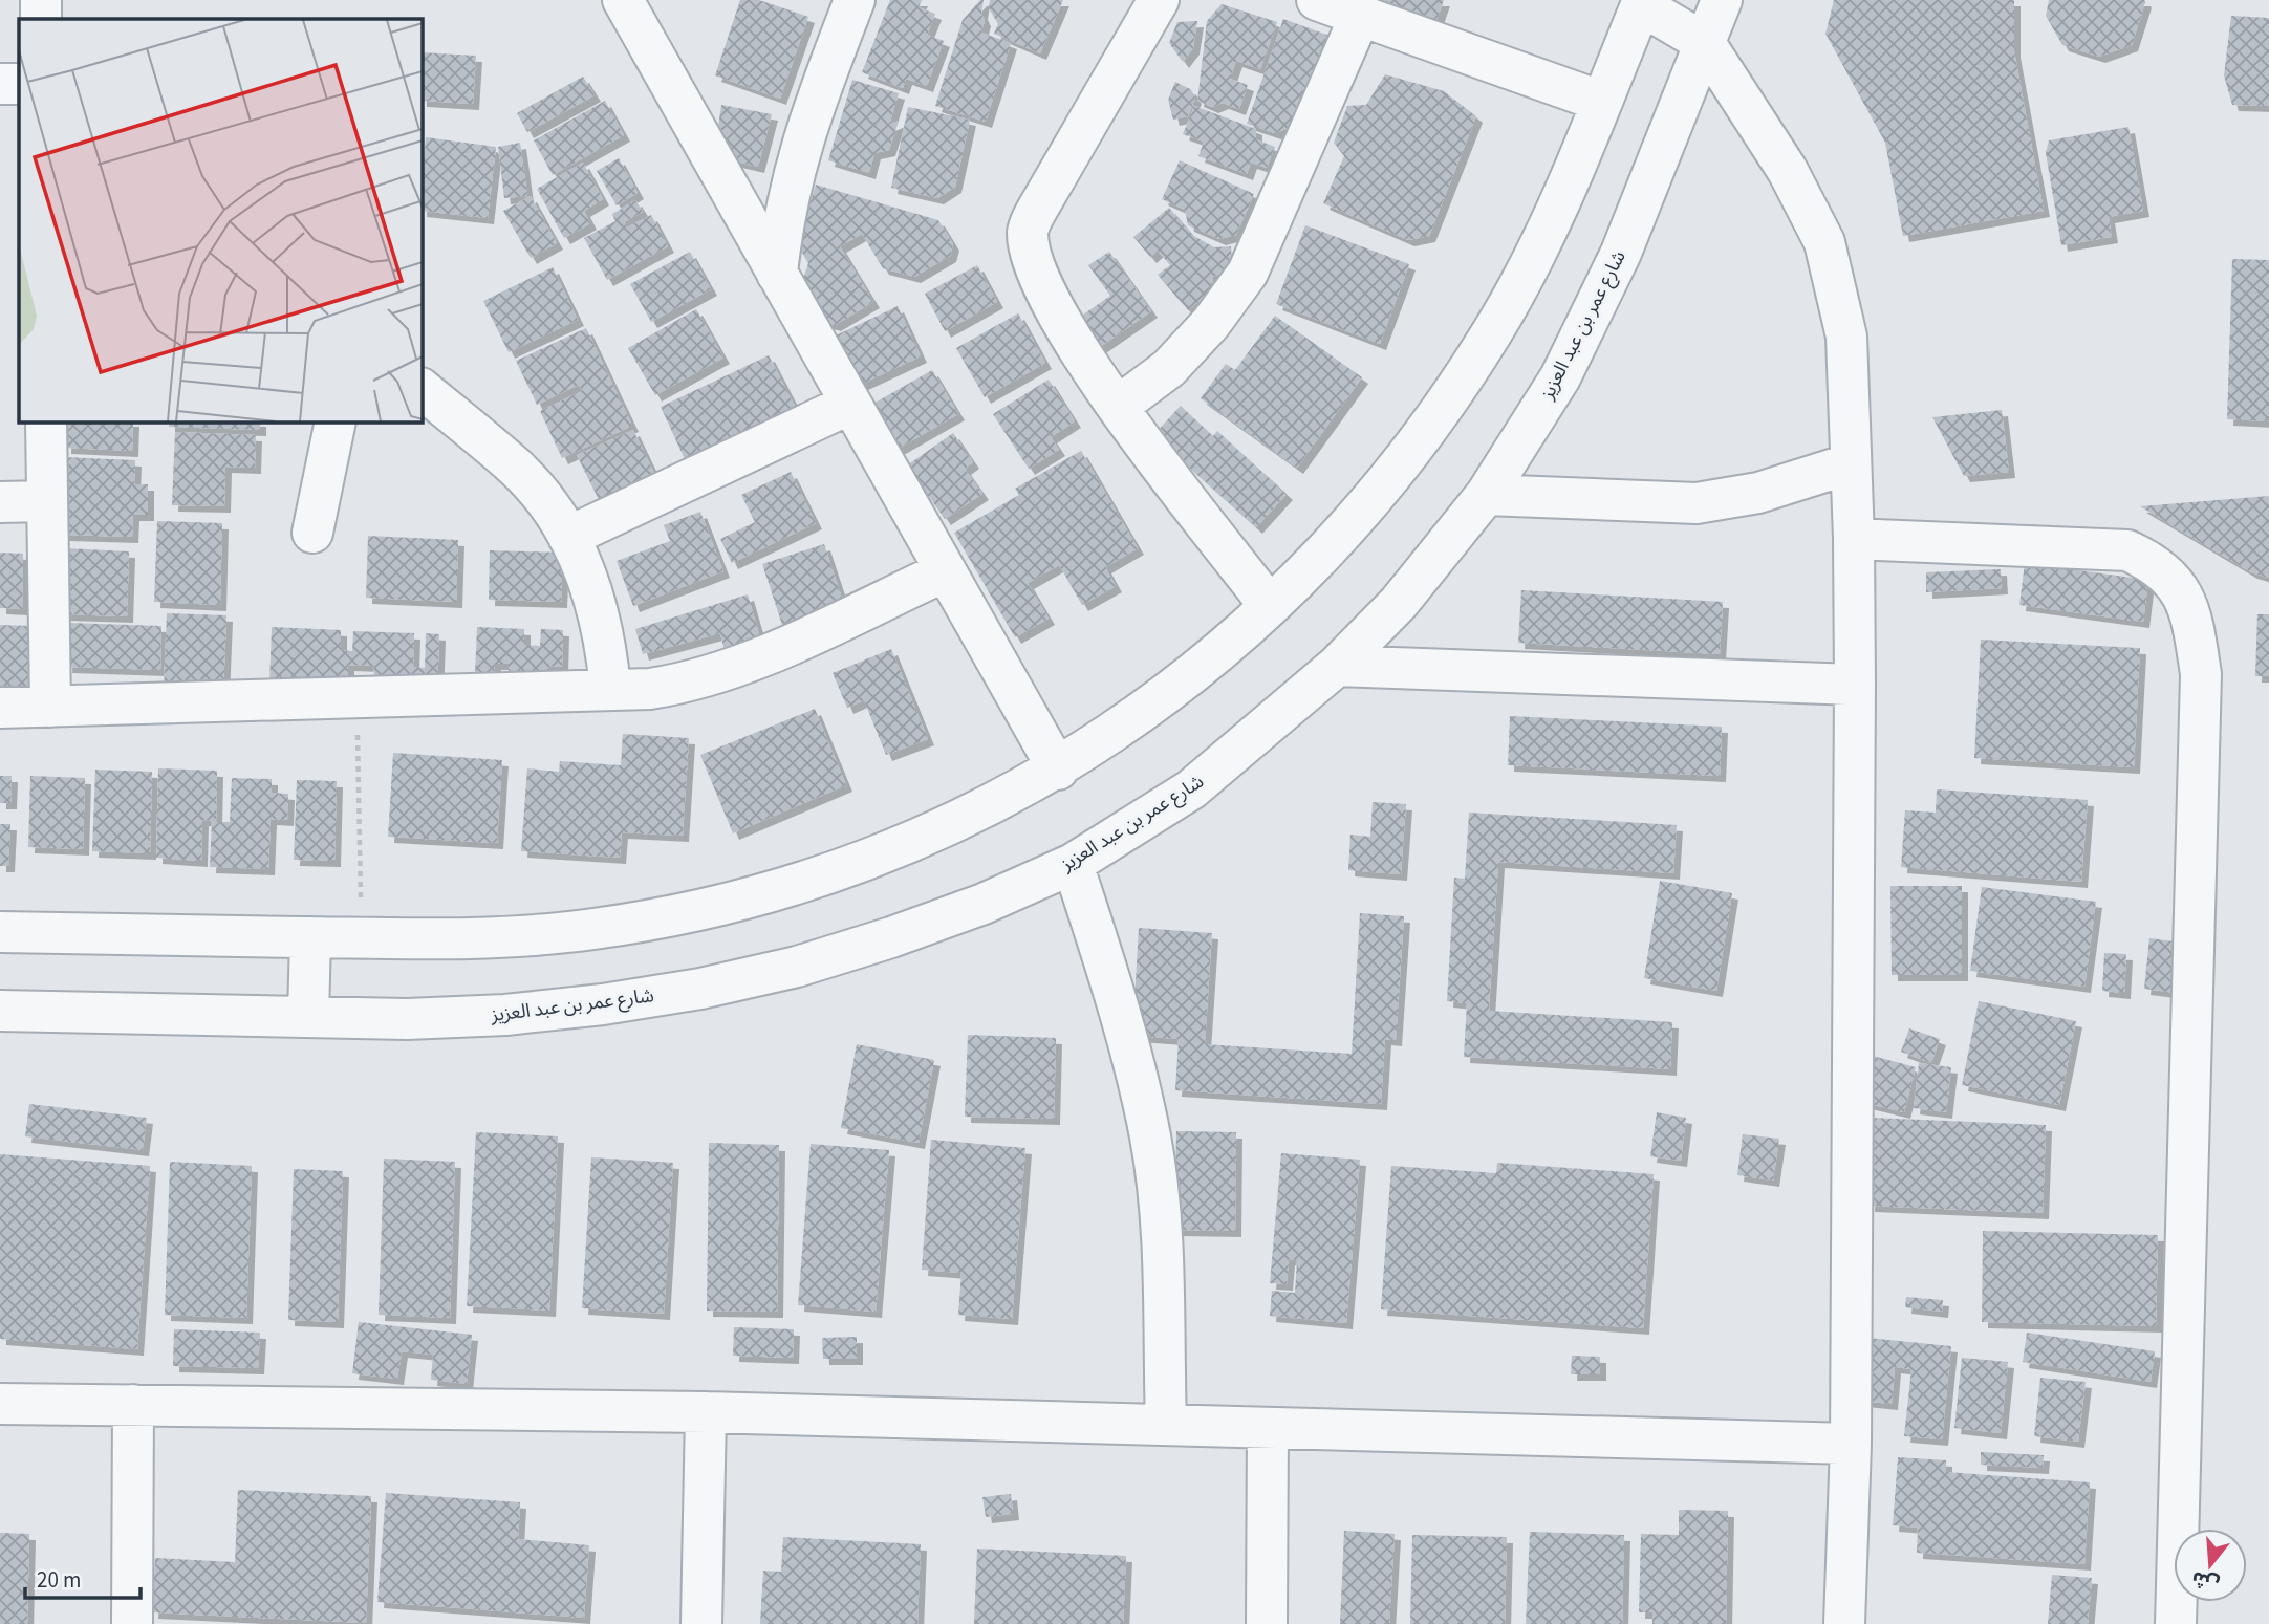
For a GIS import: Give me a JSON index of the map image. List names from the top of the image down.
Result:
{
  "streets": {
    "street": ["شارع عمر بن عبد العزيز"]
  },
  "scale_bar": "20 m",
  "north": "bottom"
}
